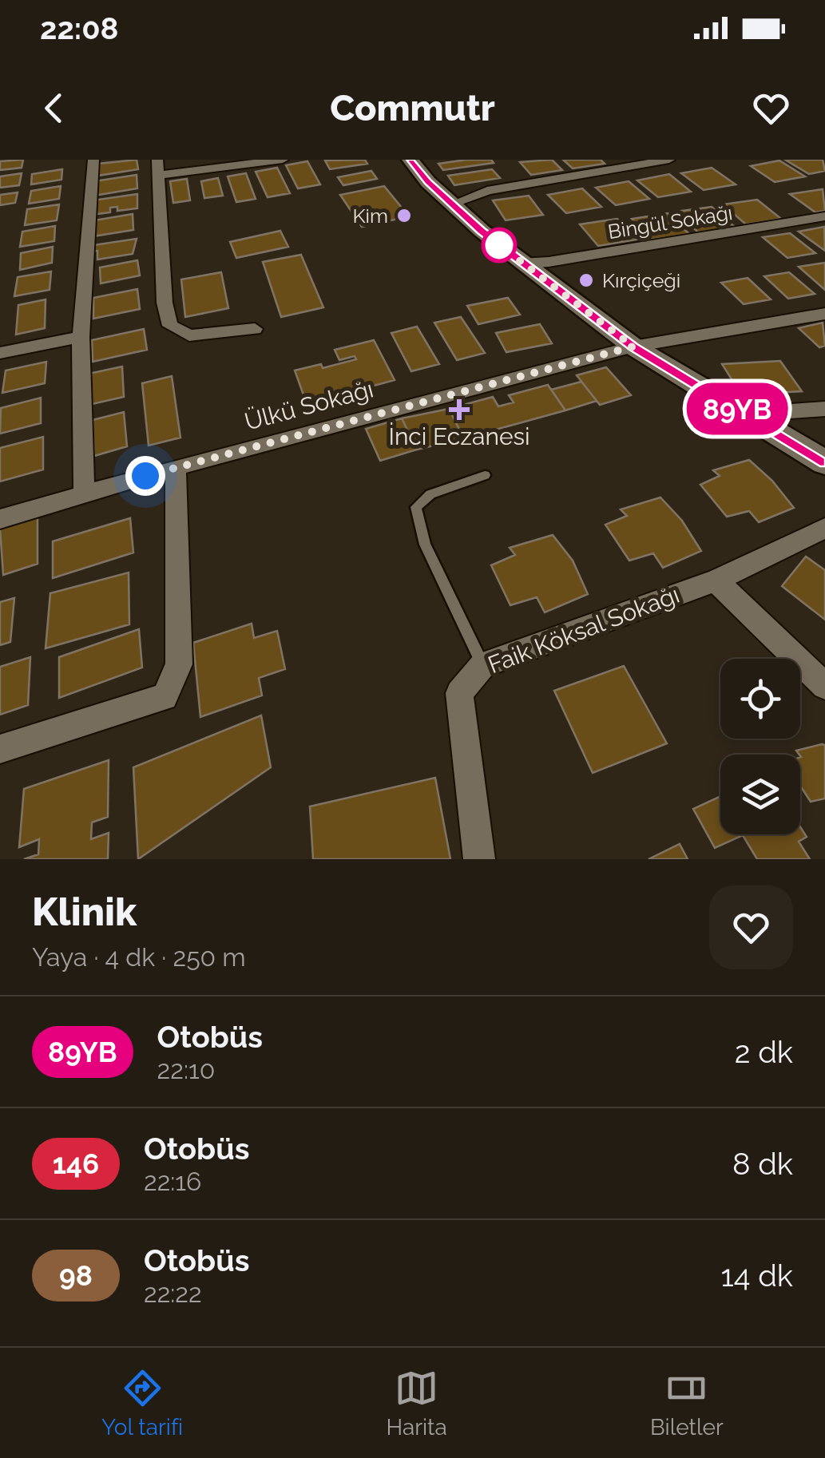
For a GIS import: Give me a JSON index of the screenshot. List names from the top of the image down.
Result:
{
  "streets": {
    "street": ["Bingül Sokağı", "Ülkü Sokağı", "Faik Köksal Sokağı"]
  },
  "places": {
    "other": ["Kim", "Kırçiçeği"],
    "health": ["İnci Eczanesi"]
  },
  "lines": ["bus line 89YB"],
  "page": {
    "status": "22:08",
    "header": "Commutr",
    "on_map": "89YB",
    "heading": ["Klinik", "Yaya · 4 dk · 250 m"],
    "list": [
      {
        "mark": "89YB",
        "name": "Otobüs",
        "note": "22:10",
        "value": "2 dk"
      },
      {
        "mark": "146",
        "name": "Otobüs",
        "note": "22:16",
        "value": "8 dk"
      },
      {
        "mark": "98",
        "name": "Otobüs",
        "note": "22:22",
        "value": "14 dk"
      }
    ],
    "tabs": ["Yol tarifi", "Harita", "Biletler"]
  }
}
